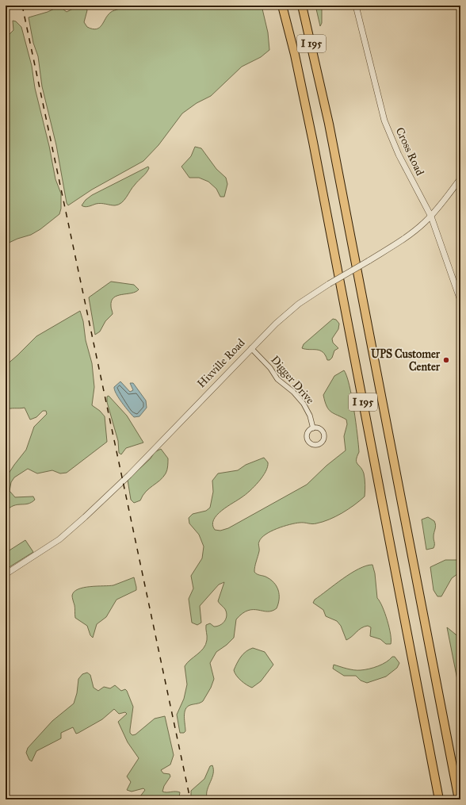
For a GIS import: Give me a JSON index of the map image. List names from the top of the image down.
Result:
{
  "streets": {
    "highway": ["I 195"],
    "street": ["Cross Road", "Hixville Road", "Digger Drive"]
  },
  "crossings": [
    ["Cross Road", "Hixville Road"],
    ["Hixville Road", "Digger Drive"]
  ],
  "places": ["UPS Customer Center"]
}
